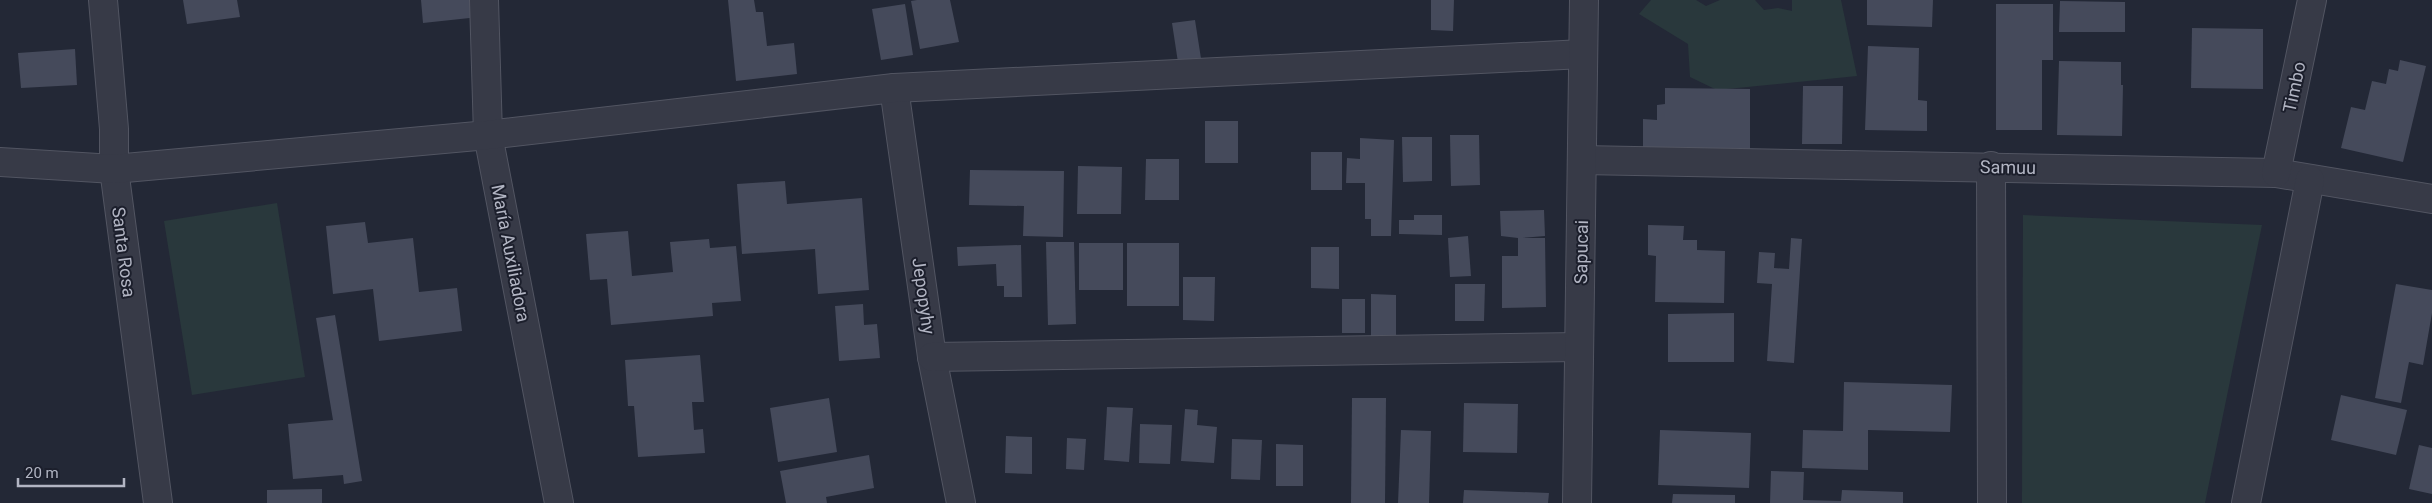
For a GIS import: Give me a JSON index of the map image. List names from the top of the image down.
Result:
{
  "streets": {
    "street": [
      "Timbo",
      "Samuu",
      "Santa Rosa",
      "Sapucai",
      "María Auxiliadora",
      "Jepopyhy"
    ]
  },
  "crossings": [
    ["Timbo", "Samuu"],
    ["Samuu", "Sapucai"]
  ],
  "scale_bar": "20 m"
}
